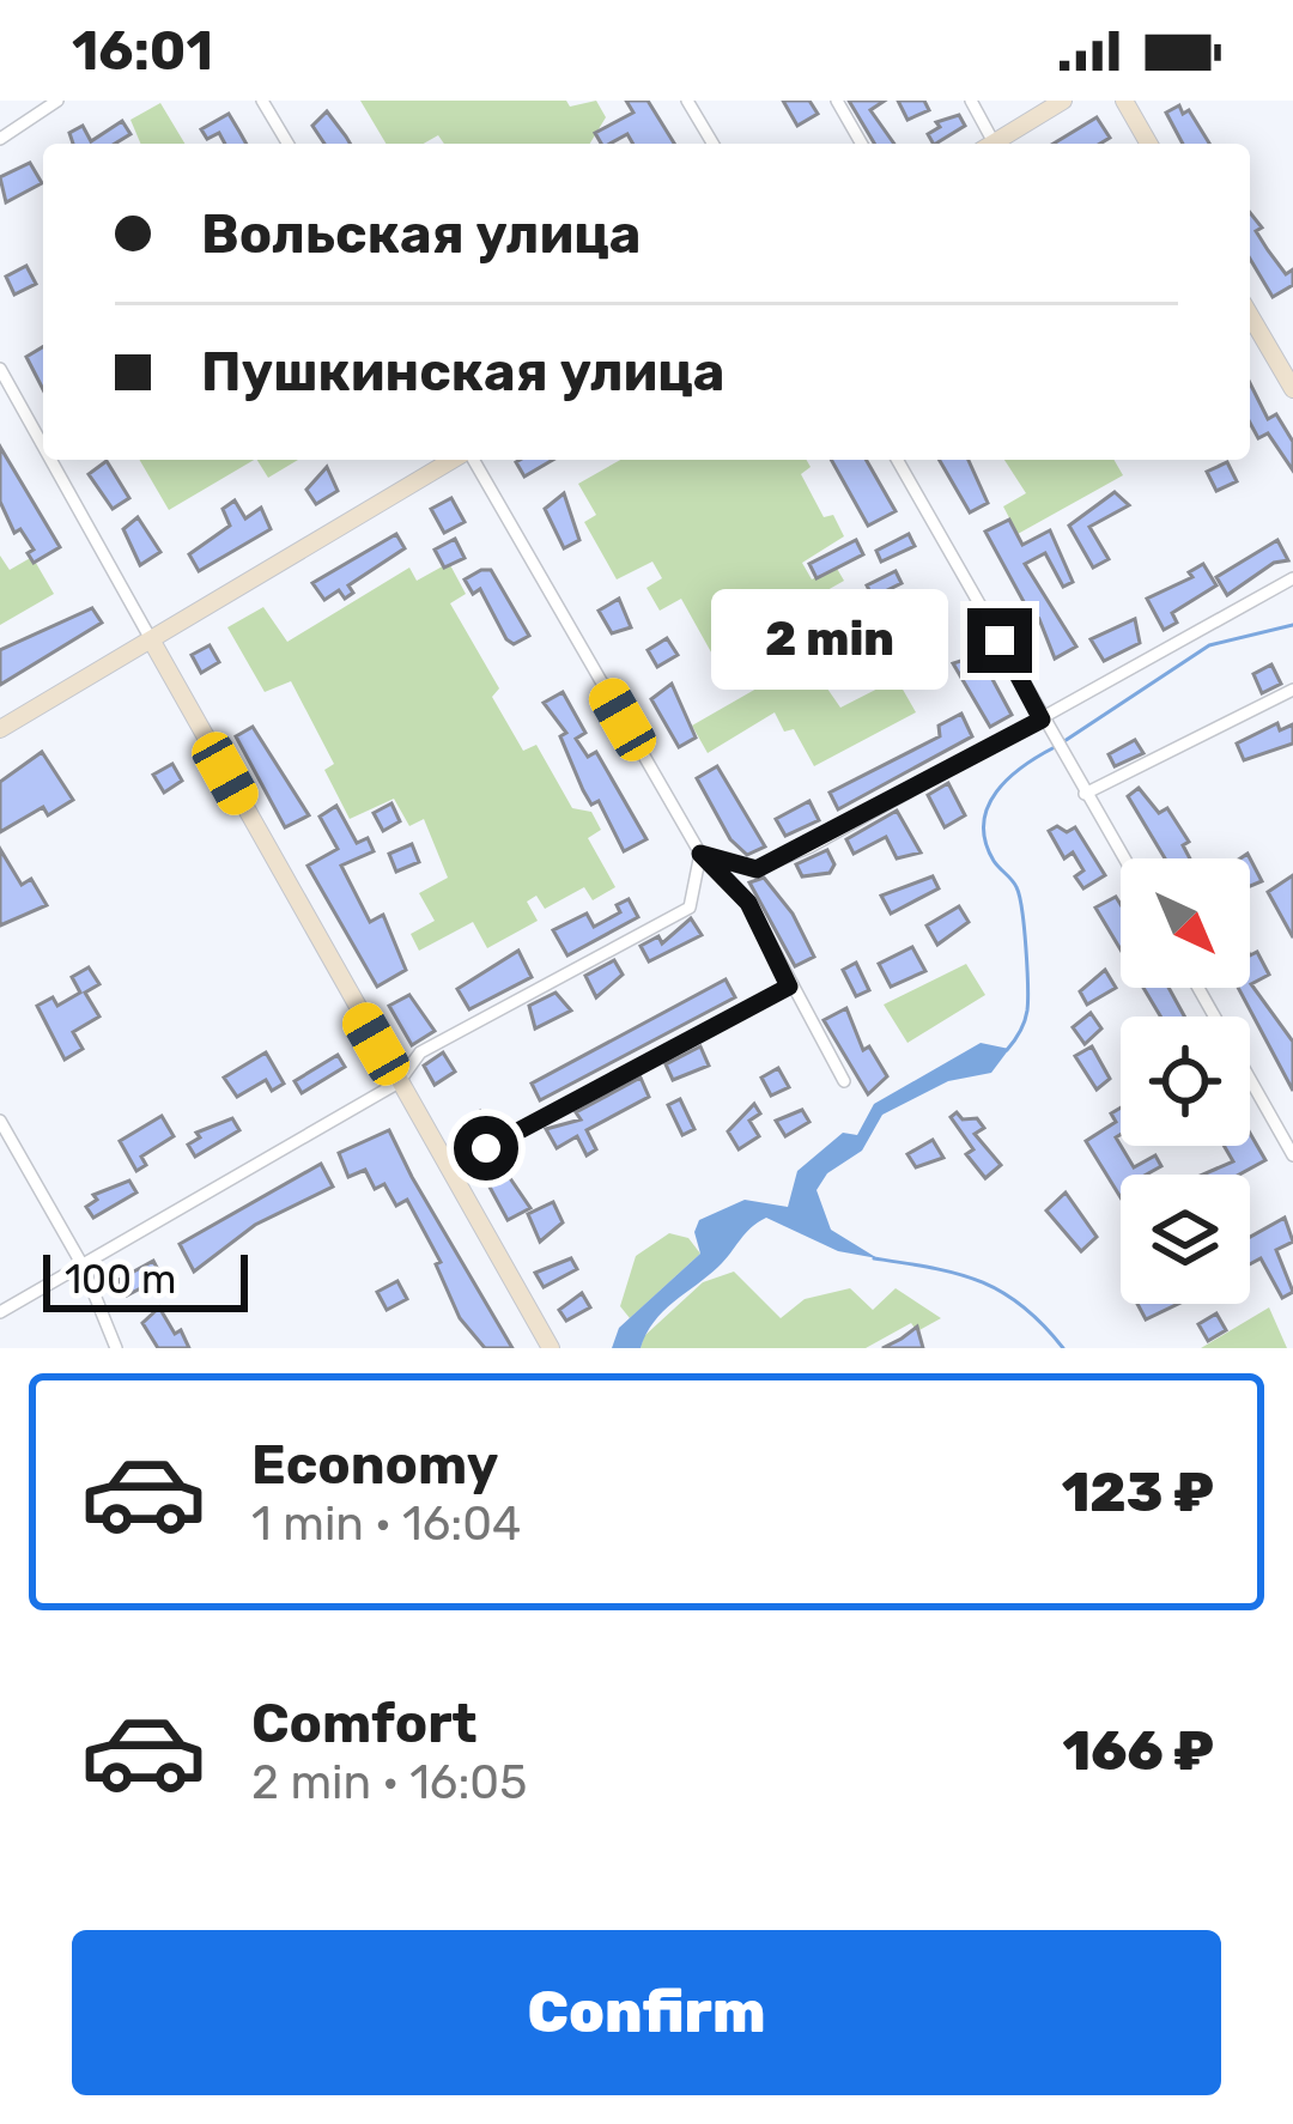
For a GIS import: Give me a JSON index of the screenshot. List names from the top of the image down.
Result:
{
  "scale_bar": "100 m",
  "north": "bottom right",
  "page": {
    "status": "16:01",
    "banner": ["Вольская улица", "Пушкинская улица"],
    "bubble": "2 min",
    "scale": "100 m",
    "list": [
      {
        "name": "Economy",
        "note": "1 min · 16:04",
        "value": "123 ₽"
      },
      {
        "name": "Comfort",
        "note": "2 min · 16:05",
        "value": "166 ₽"
      }
    ],
    "buttons": "Confirm"
  }
}
